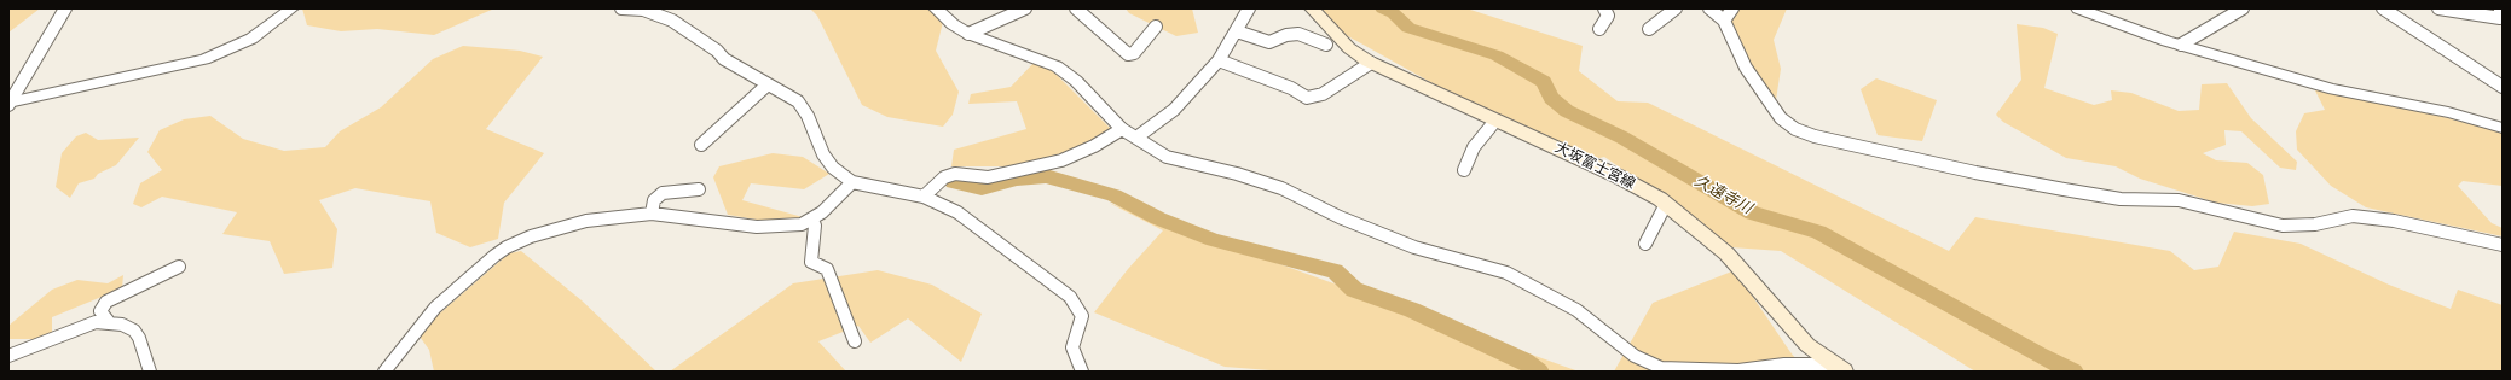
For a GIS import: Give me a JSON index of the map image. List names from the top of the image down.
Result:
{
  "streets": {
    "main road": ["大坂富士宮線"]
  },
  "water": ["久遠寺川"]
}
